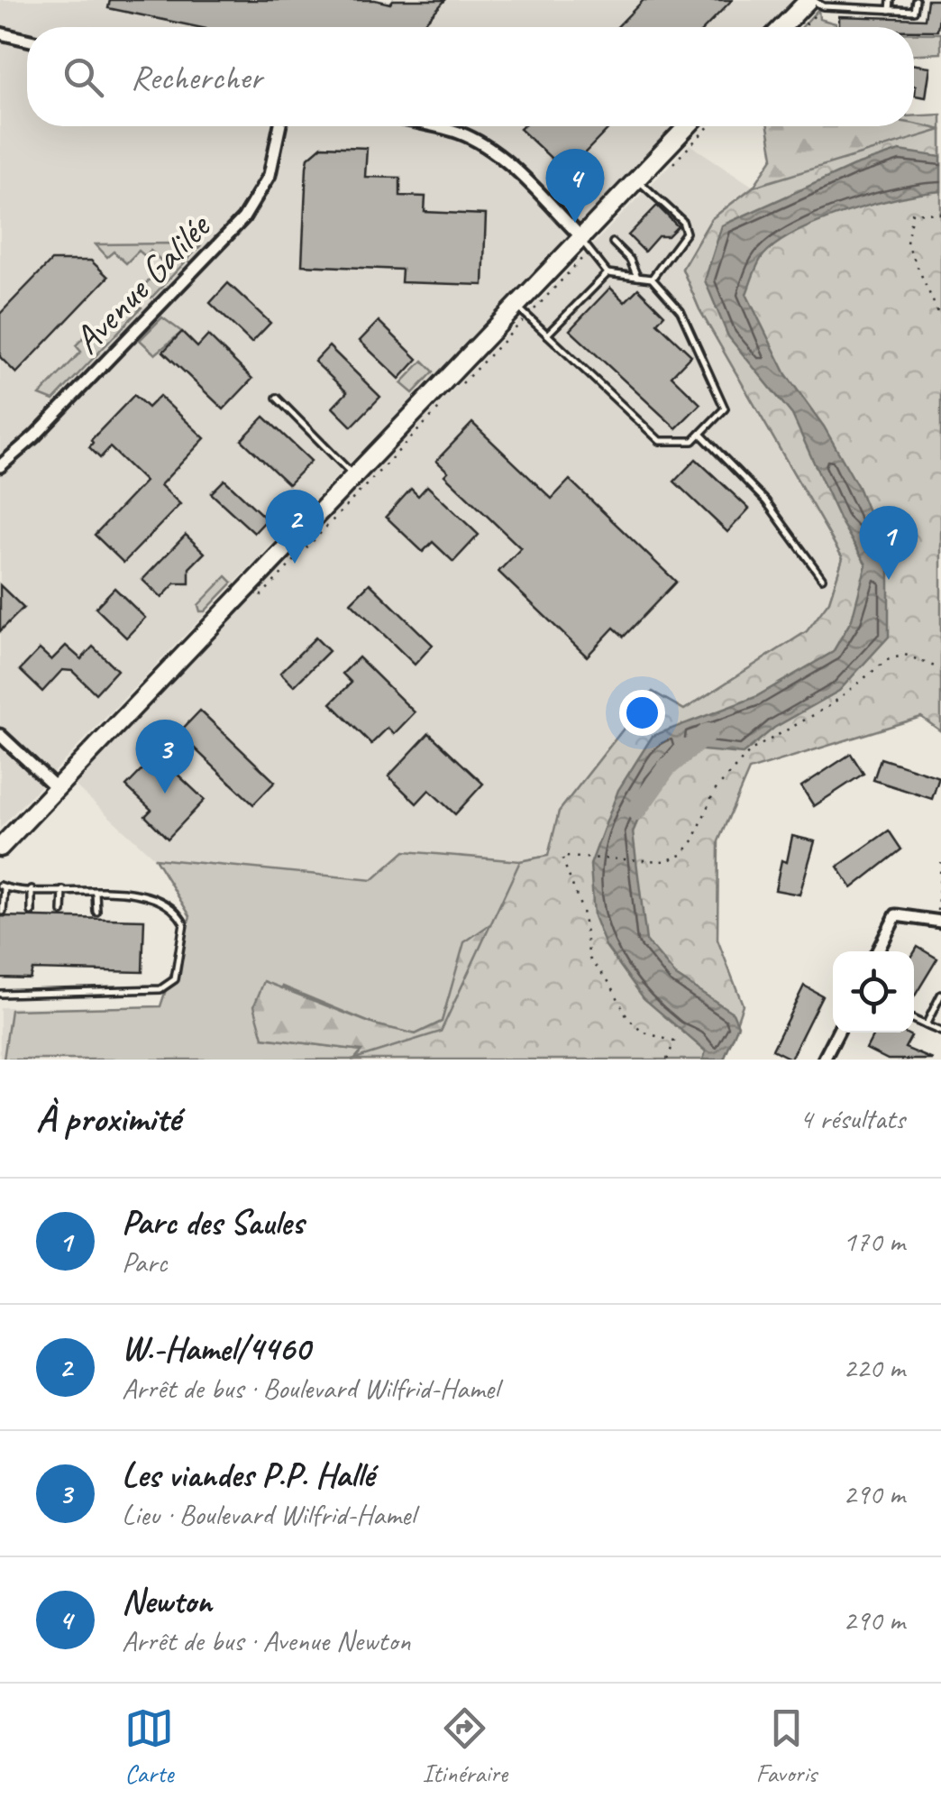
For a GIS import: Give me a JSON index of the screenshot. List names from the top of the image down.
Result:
{
  "streets": {
    "street": ["Avenue Galilée"]
  },
  "page": {
    "search": "Rechercher",
    "pins": [
      "4",
      "2",
      "1",
      "3"
    ],
    "heading": ["À proximité", "4 résultats"],
    "list": [
      {
        "mark": "1",
        "name": "Parc des Saules",
        "note": "Parc",
        "value": "170 m"
      },
      {
        "mark": "2",
        "name": "W.-Hamel/4460",
        "note": "Arrêt de bus · Boulevard Wilfrid-Hamel",
        "value": "220 m"
      },
      {
        "mark": "3",
        "name": "Les viandes P.P. Hallé",
        "note": "Lieu · Boulevard Wilfrid-Hamel",
        "value": "290 m"
      },
      {
        "mark": "4",
        "name": "Newton",
        "note": "Arrêt de bus · Avenue Newton",
        "value": "290 m"
      }
    ],
    "nav": ["Carte", "Itinéraire", "Favoris"]
  }
}
